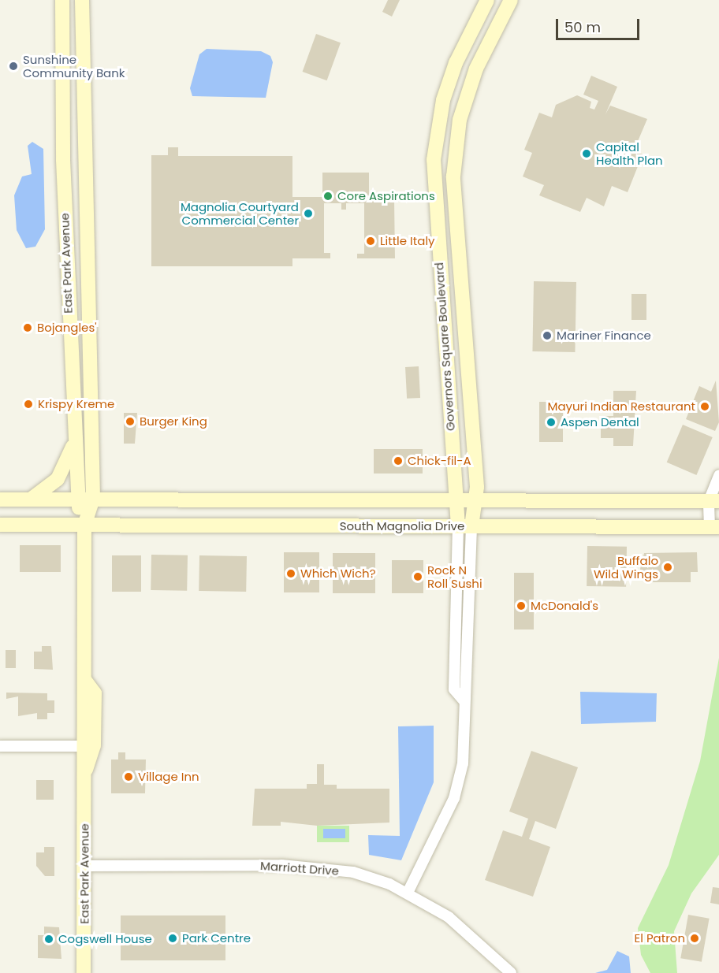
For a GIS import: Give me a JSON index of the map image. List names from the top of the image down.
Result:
{
  "streets": {
    "main road": ["East Park Avenue", "Governors Square Boulevard", "South Magnolia Drive"],
    "street": ["Marriott Drive"]
  },
  "crossings": [
    ["East Park Avenue", "South Magnolia Drive"],
    ["East Park Avenue", "Marriott Drive"],
    ["Governors Square Boulevard", "South Magnolia Drive"],
    ["Governors Square Boulevard", "Marriott Drive"]
  ],
  "places": [
    "Sunshine Community Bank",
    "Capital Health Plan",
    "Core Aspirations",
    "Magnolia Courtyard Commercial Center",
    "Little Italy",
    "Bojangles'",
    "Mariner Finance",
    "Krispy Kreme",
    "Mayuri Indian Restaurant",
    "Burger King",
    "Aspen Dental",
    "Chick-fil-A",
    "Buffalo Wild Wings",
    "Which Wich?",
    "Rock N Roll Sushi",
    "McDonald's",
    "Village Inn",
    "Park Centre",
    "El Patron",
    "Cogswell House"
  ],
  "scale_bar": "50 m"
}
